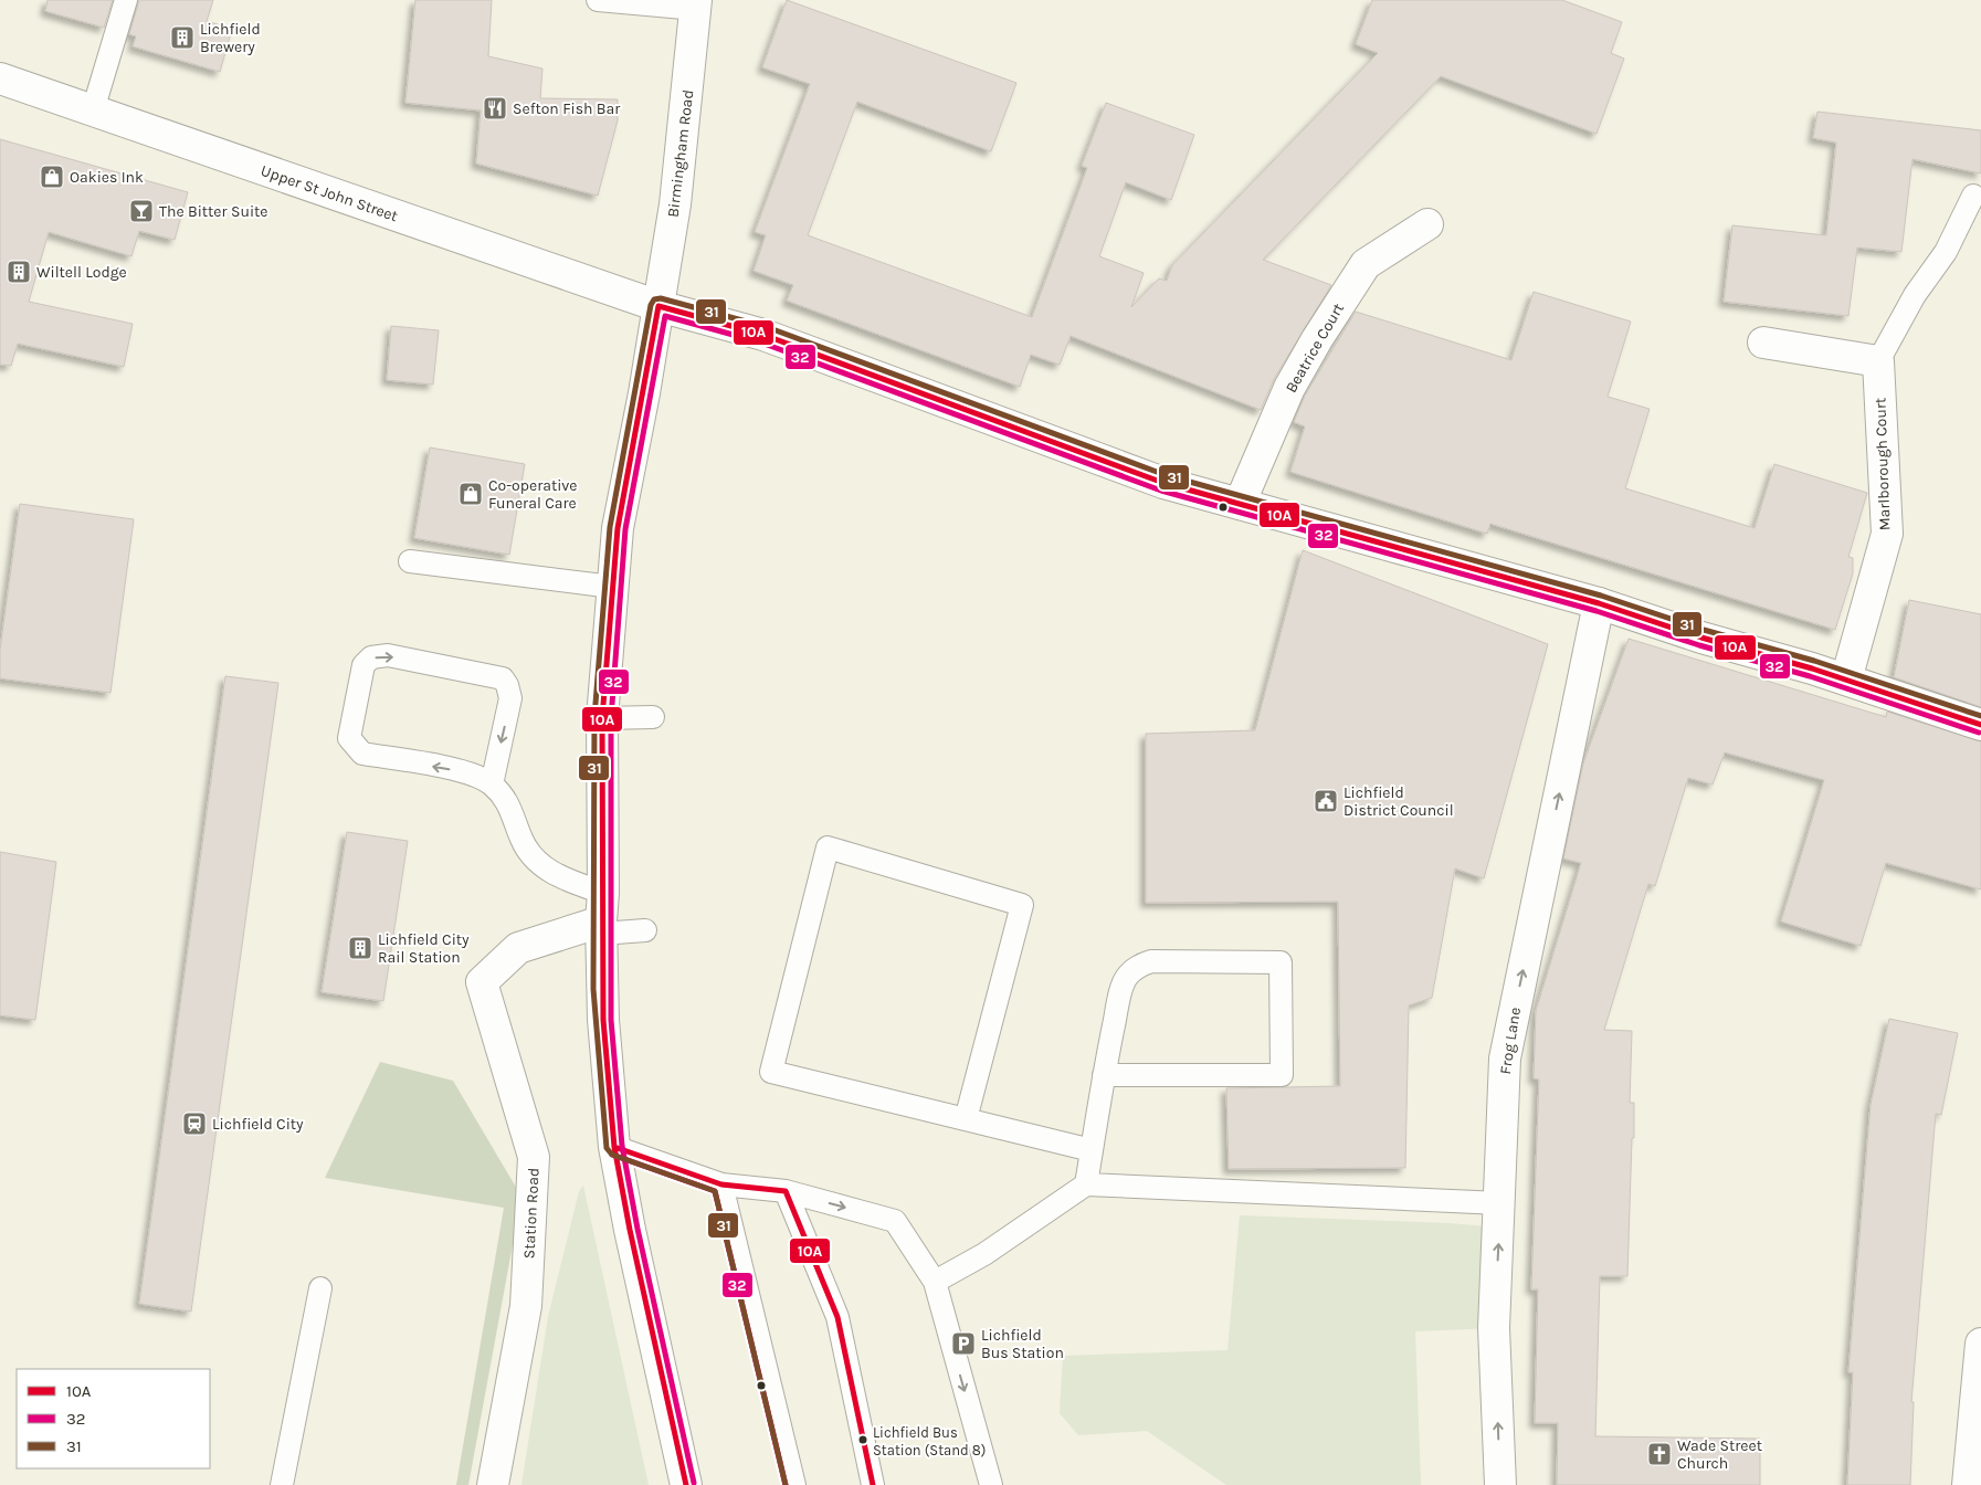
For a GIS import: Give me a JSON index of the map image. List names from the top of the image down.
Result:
{
  "streets": {
    "street": [
      "Birmingham Road",
      "Upper St John Street",
      "Beatrice Court",
      "Marlborough Court",
      "Frog Lane",
      "Station Road"
    ]
  },
  "crossings": [
    ["Birmingham Road", "Upper St John Street"],
    ["Birmingham Road", "Station Road"],
    ["Upper St John Street", "Beatrice Court"],
    ["Upper St John Street", "Marlborough Court"],
    ["Upper St John Street", "Frog Lane"]
  ],
  "one_way": ["Frog Lane"],
  "places": {
    "building": ["Lichfield Brewery", "Wiltell Lodge", "Lichfield City Rail Station"],
    "restaurant": ["Sefton Fish Bar"],
    "shop": ["Oakies Ink", "Co-operative Funeral Care"],
    "bar": ["The Bitter Suite"],
    "public building": ["Lichfield District Council"],
    "station": ["Lichfield City"],
    "parking": ["Lichfield Bus Station"],
    "other": ["Lichfield Bus Station (Stand 8)"],
    "church": ["Wade Street Church"]
  },
  "lines": ["transit line 31", "transit line 10A", "transit line 32"],
  "legend": ["10A", "32", "31"]
}
